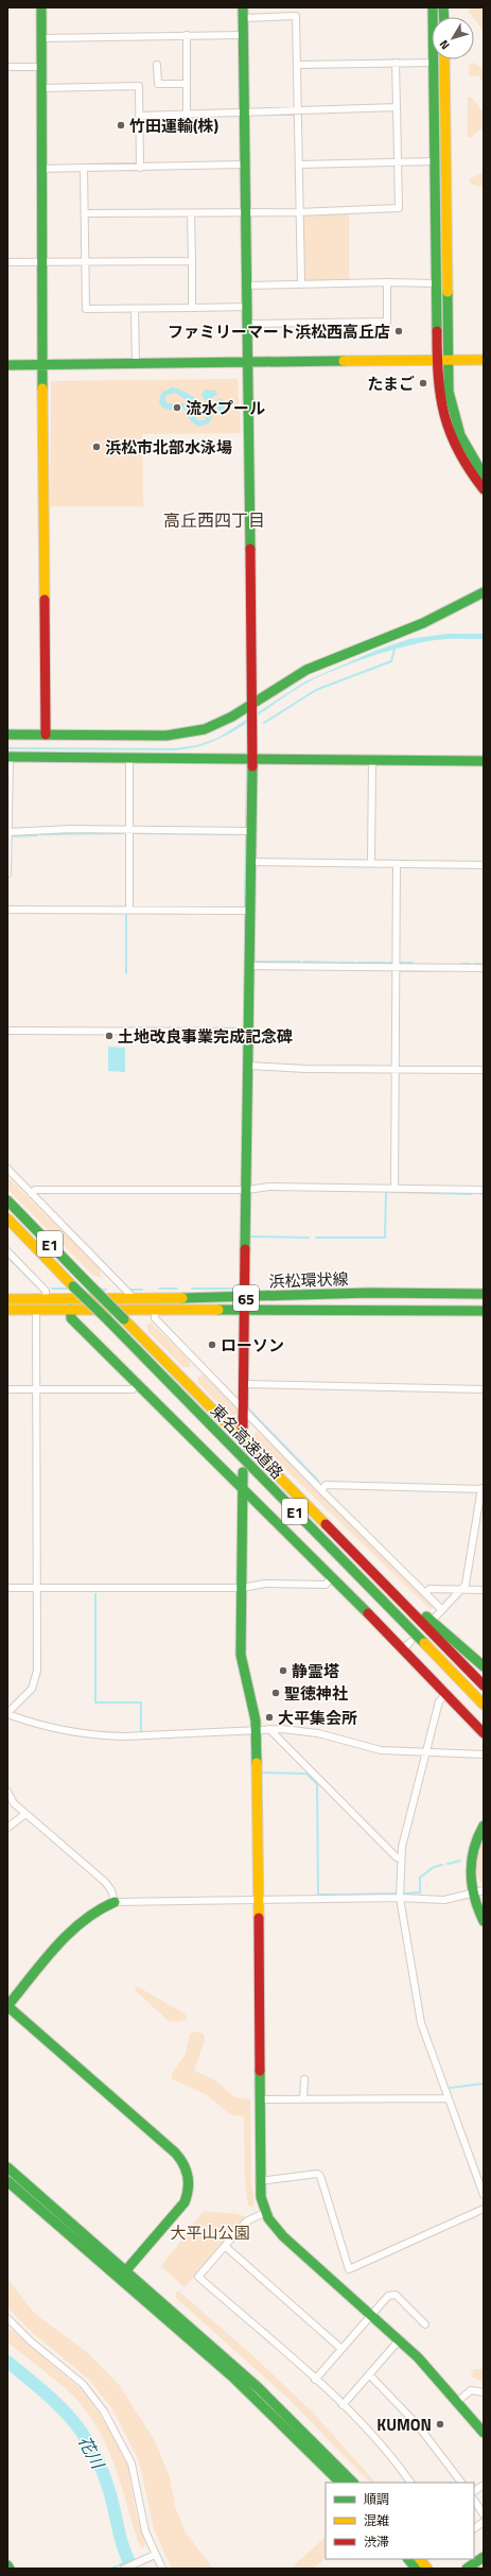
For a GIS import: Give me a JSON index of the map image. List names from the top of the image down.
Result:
{
  "streets": {
    "main road": [
      "E1",
      "浜松環状線",
      "65",
      "東名高速道路"
    ]
  },
  "districts": ["高丘西四丁目"],
  "water": ["花川"],
  "parks": ["大平山公園"],
  "places": [
    "竹田運輸(株)",
    "ファミリーマート浜松西高丘店",
    "たまご",
    "流水プール",
    "浜松市北部水泳場",
    "土地改良事業完成記念碑",
    "ローソン",
    "静霊塔",
    "聖徳神社",
    "大平集会所",
    "KUMON"
  ],
  "legend": ["順調", "混雑", "渋滞"],
  "north": "bottom left"
}
